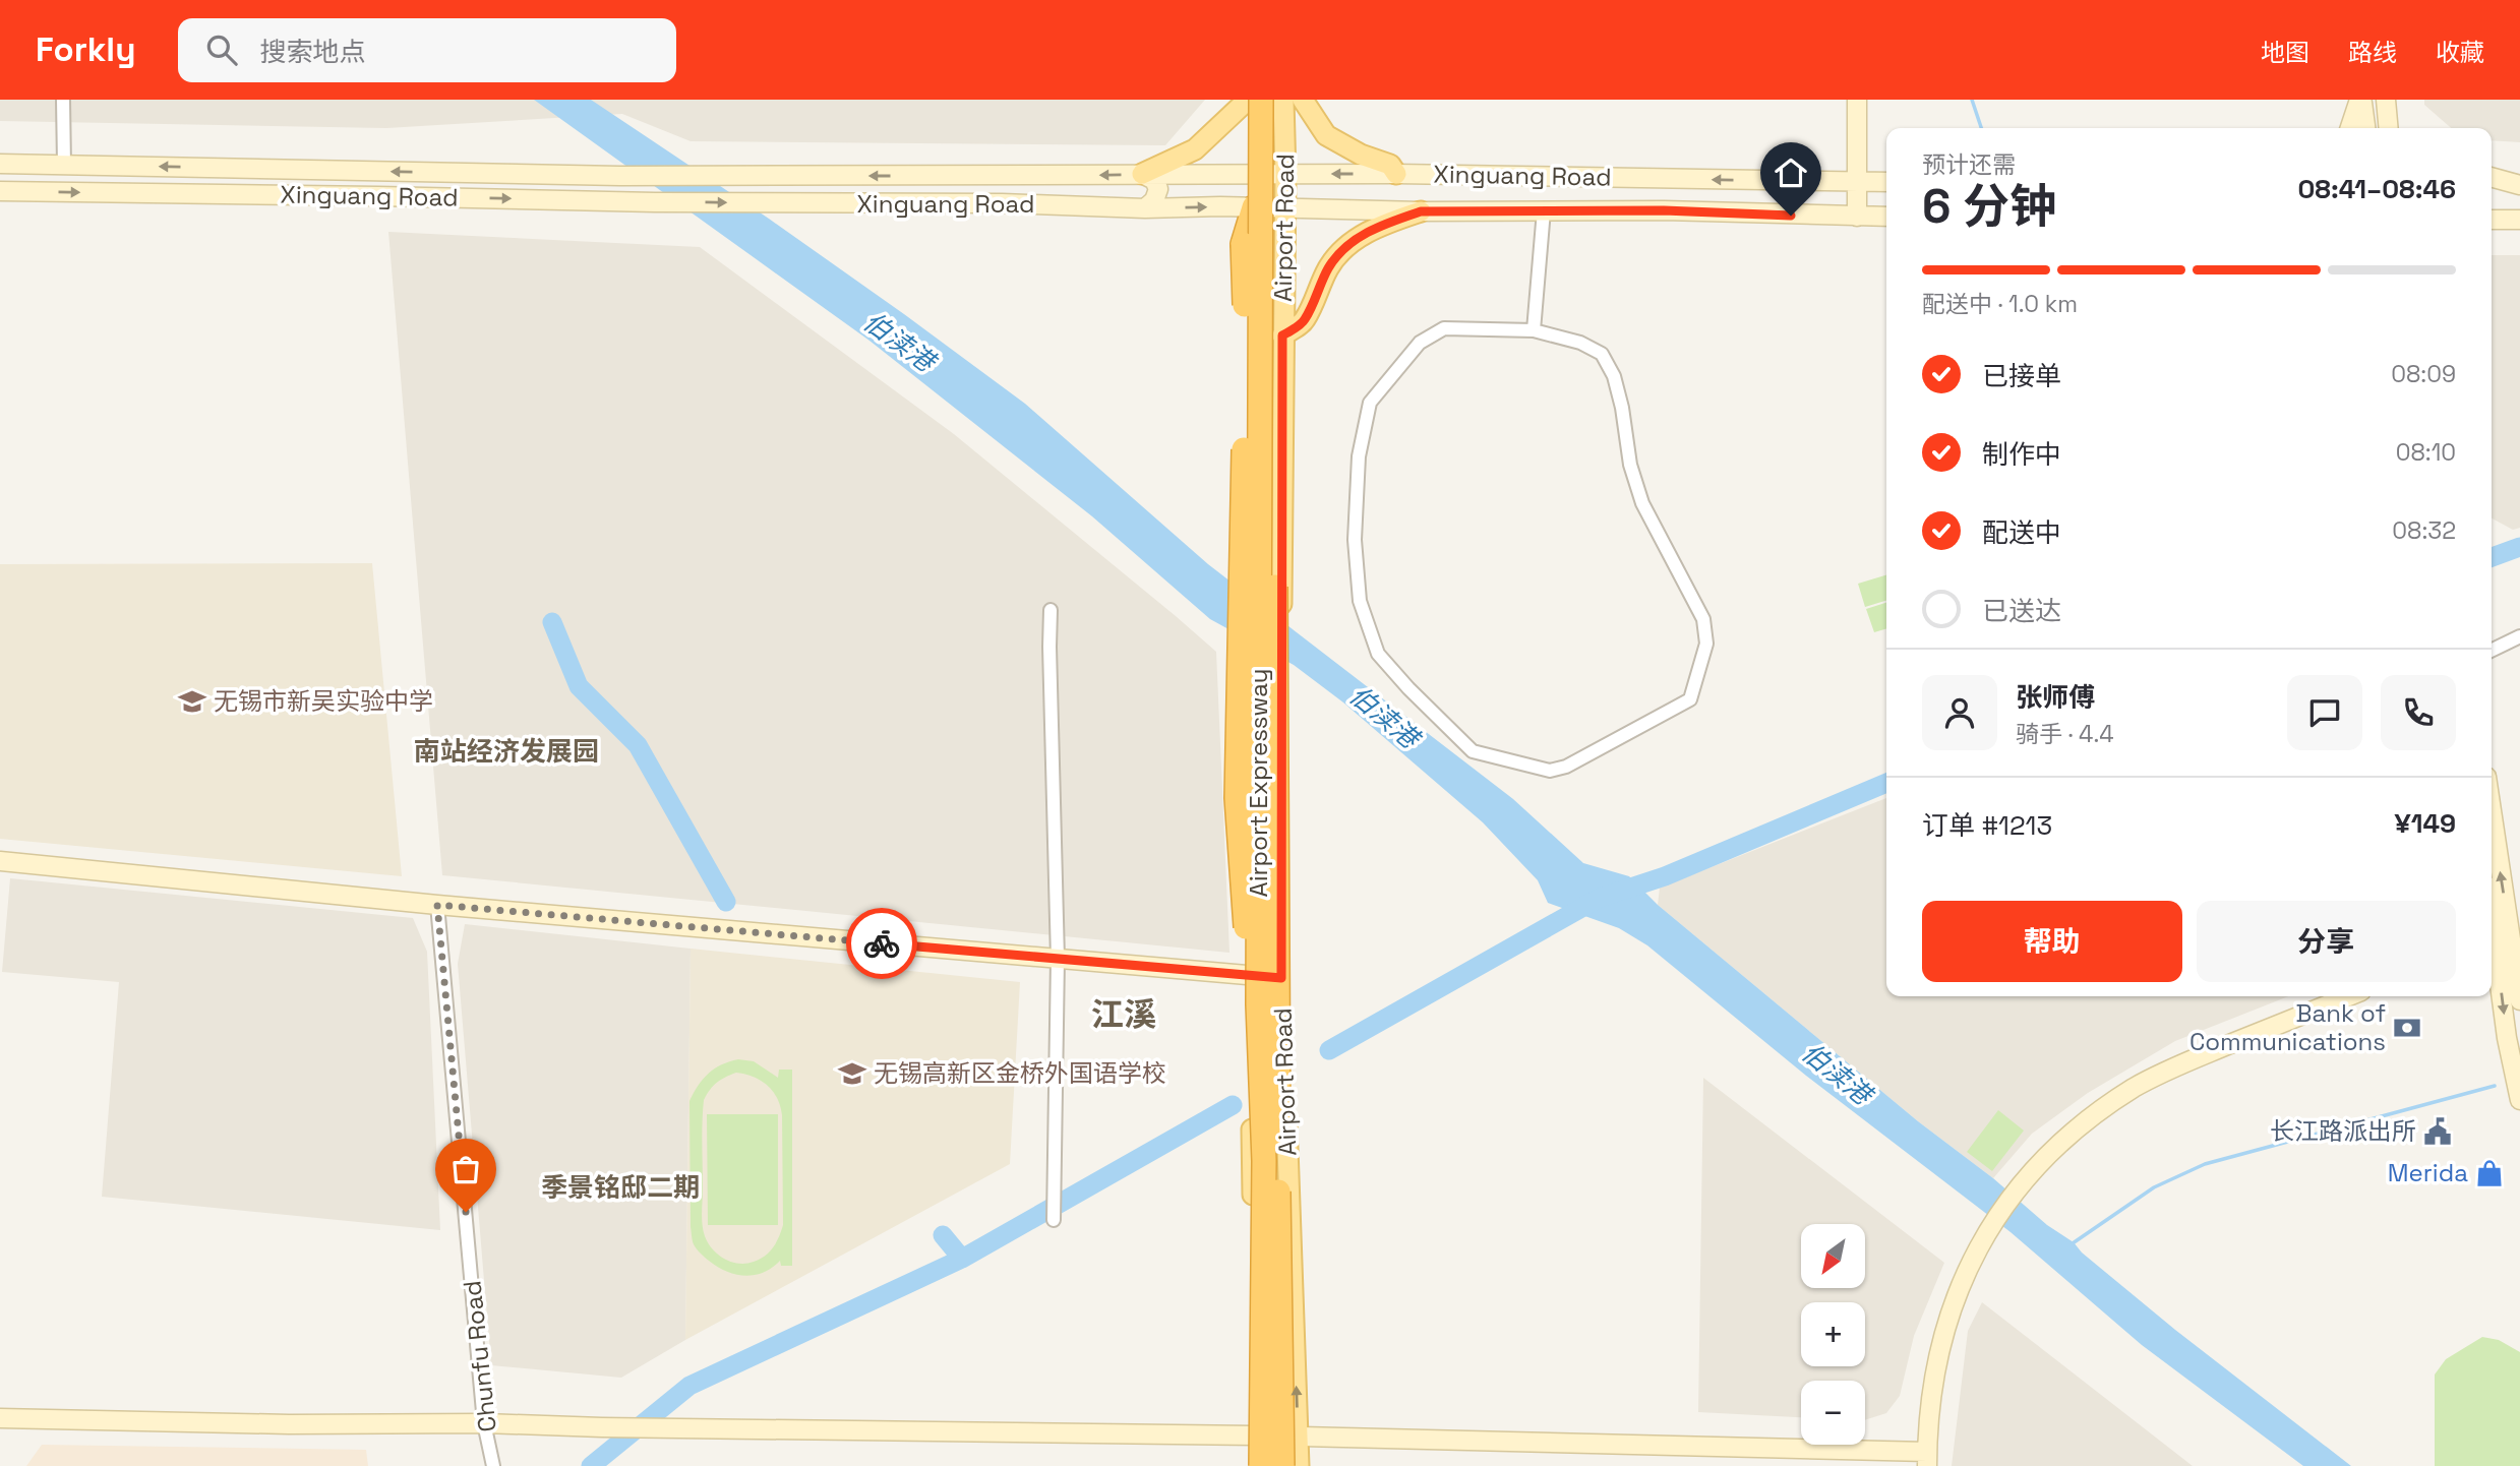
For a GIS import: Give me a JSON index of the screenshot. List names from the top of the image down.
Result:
{
  "streets": {
    "highway": ["Airport Expressway"],
    "main road": ["Xinguang Road", "Airport Road"],
    "street": ["Chunfu Road"]
  },
  "crossings": [
    ["Xinguang Road", "Airport Road"]
  ],
  "districts": ["南站经济发展园", "江溪", "季景铭邸二期"],
  "water": ["伯渎港"],
  "places": {
    "school or university": ["无锡市新吴实验中学", "无锡高新区金桥外国语学校"],
    "bank": ["Bank of Communications"],
    "public building": ["长江路派出所"],
    "shop": ["Merida"]
  },
  "north": "bottom left",
  "page": {
    "header": "Forkly",
    "search": "搜索地点",
    "nav": ["地图", "路线", "收藏"],
    "heading": ["6 分钟", "预计还需", "08:41–08:46"],
    "panel": [
      "张师傅",
      "骑手 · 4.4",
      "订单 #1213",
      "¥149"
    ],
    "bar": "配送中 · 1.0 km",
    "list": [
      ["已接单", "08:09"],
      ["制作中", "08:10"],
      ["配送中", "08:32"],
      "已送达"
    ],
    "buttons": ["帮助", "分享"],
    "map_buttons": ["+", "−"]
  }
}
